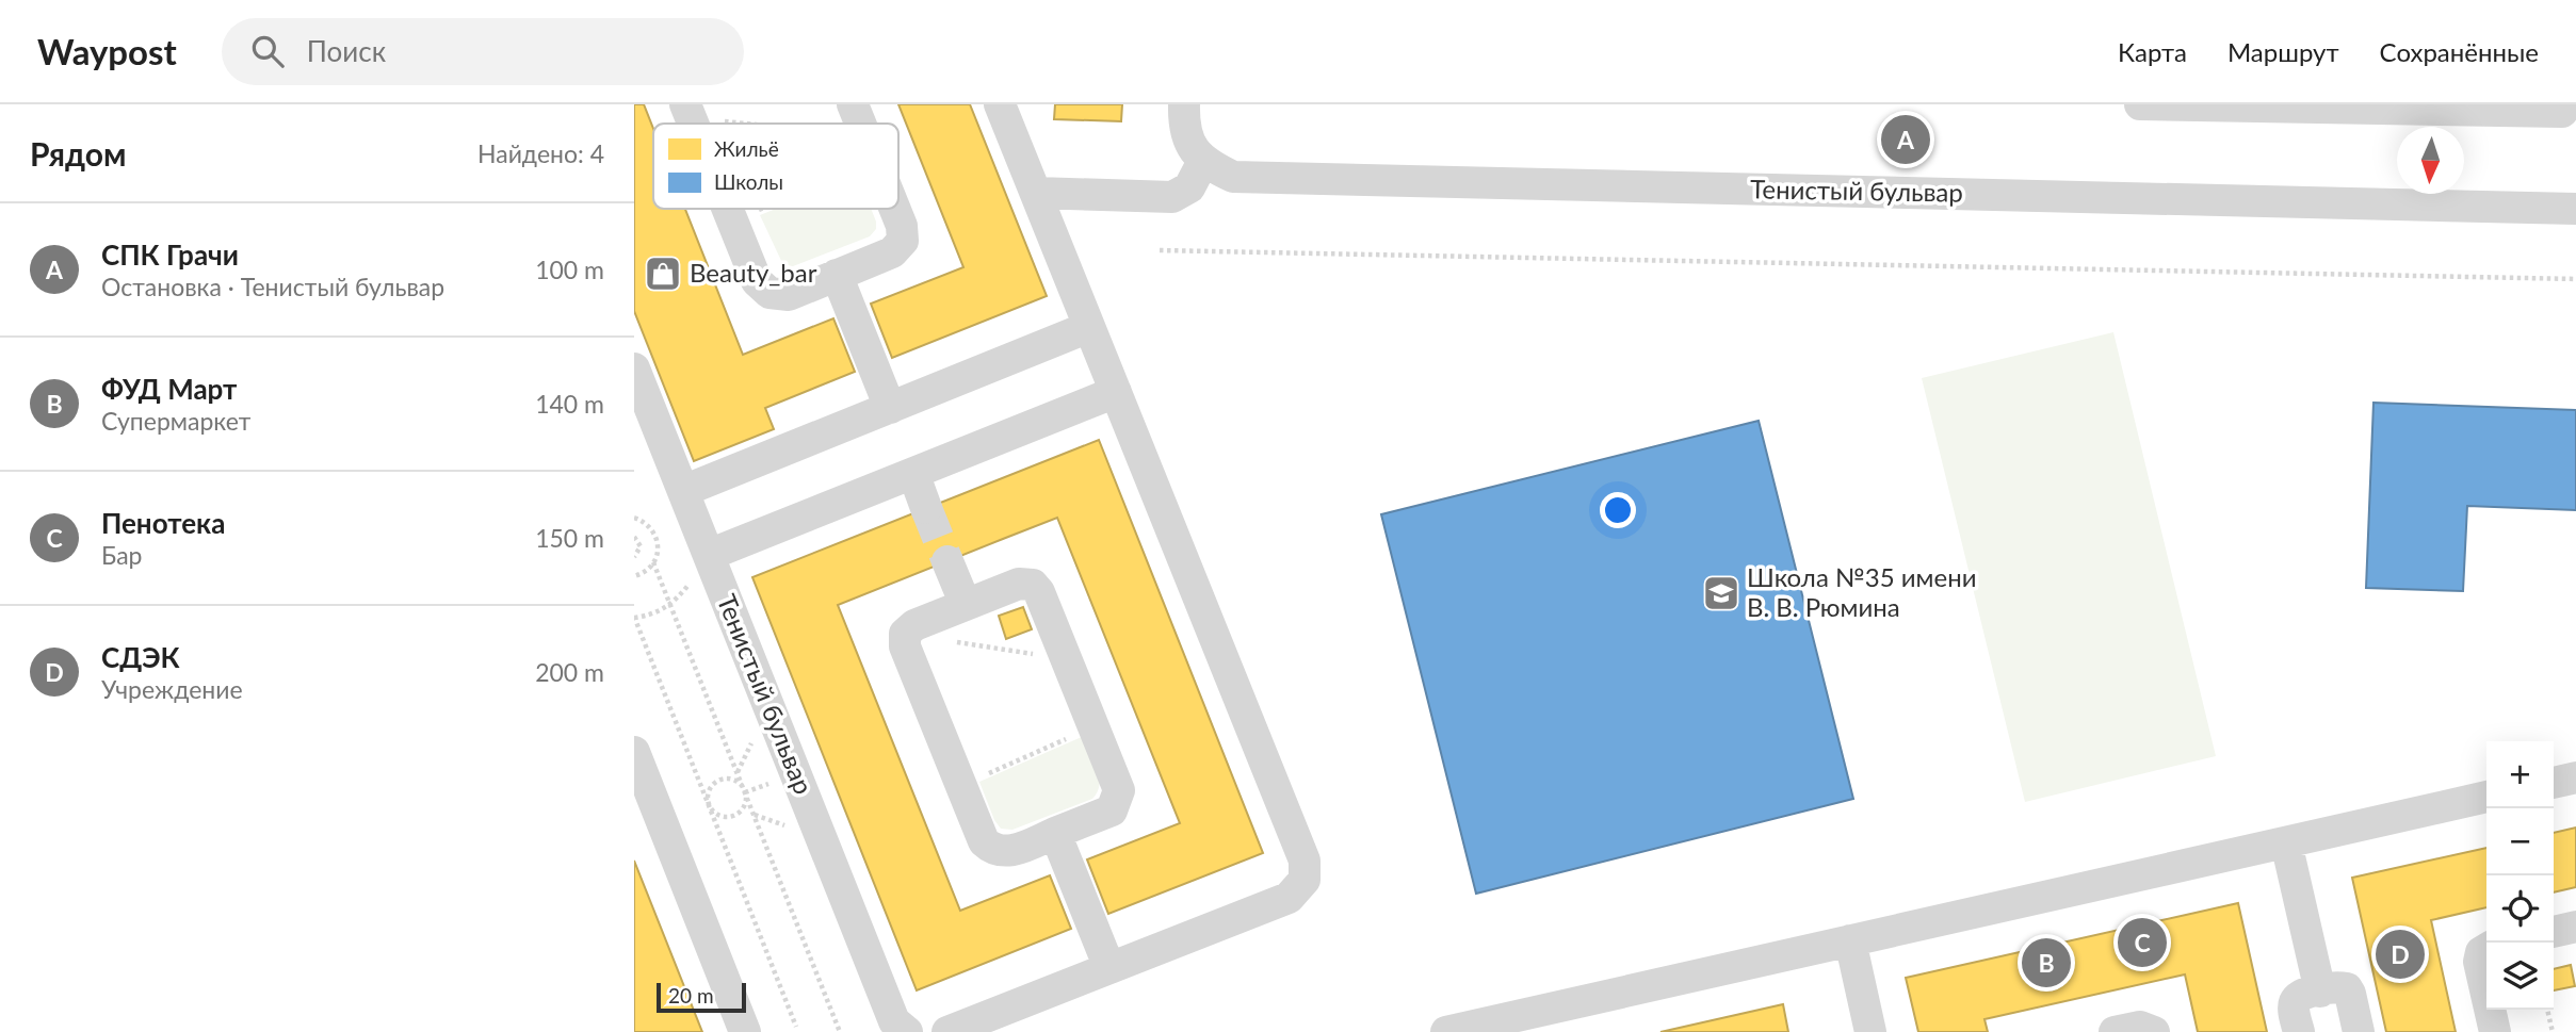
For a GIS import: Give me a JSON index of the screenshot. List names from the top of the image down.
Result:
{
  "streets": {
    "street": ["Тенистый бульвар"]
  },
  "places": {
    "shop": ["Beauty_bar"],
    "school or university": ["Школа №35 имени В. В. Рюмина"]
  },
  "legend": ["Жильё", "Школы"],
  "scale_bar": "20 m",
  "north": "bottom",
  "page": {
    "header": "Waypost",
    "search": "Поиск",
    "nav": ["Карта", "Маршрут", "Сохранённые"],
    "heading": ["Рядом", "Найдено: 4"],
    "pins": [
      "A",
      "C",
      "D",
      "B"
    ],
    "list": [
      {
        "mark": "A",
        "name": "СПК Грачи",
        "note": "Остановка · Тенистый бульвар",
        "value": "100 m"
      },
      {
        "mark": "B",
        "name": "ФУД Март",
        "note": "Супермаркет",
        "value": "140 m"
      },
      {
        "mark": "C",
        "name": "Пенотека",
        "note": "Бар",
        "value": "150 m"
      },
      {
        "mark": "D",
        "name": "СДЭК",
        "note": "Учреждение",
        "value": "200 m"
      }
    ],
    "map_buttons": ["+", "−"],
    "scale": "20 m"
  }
}
